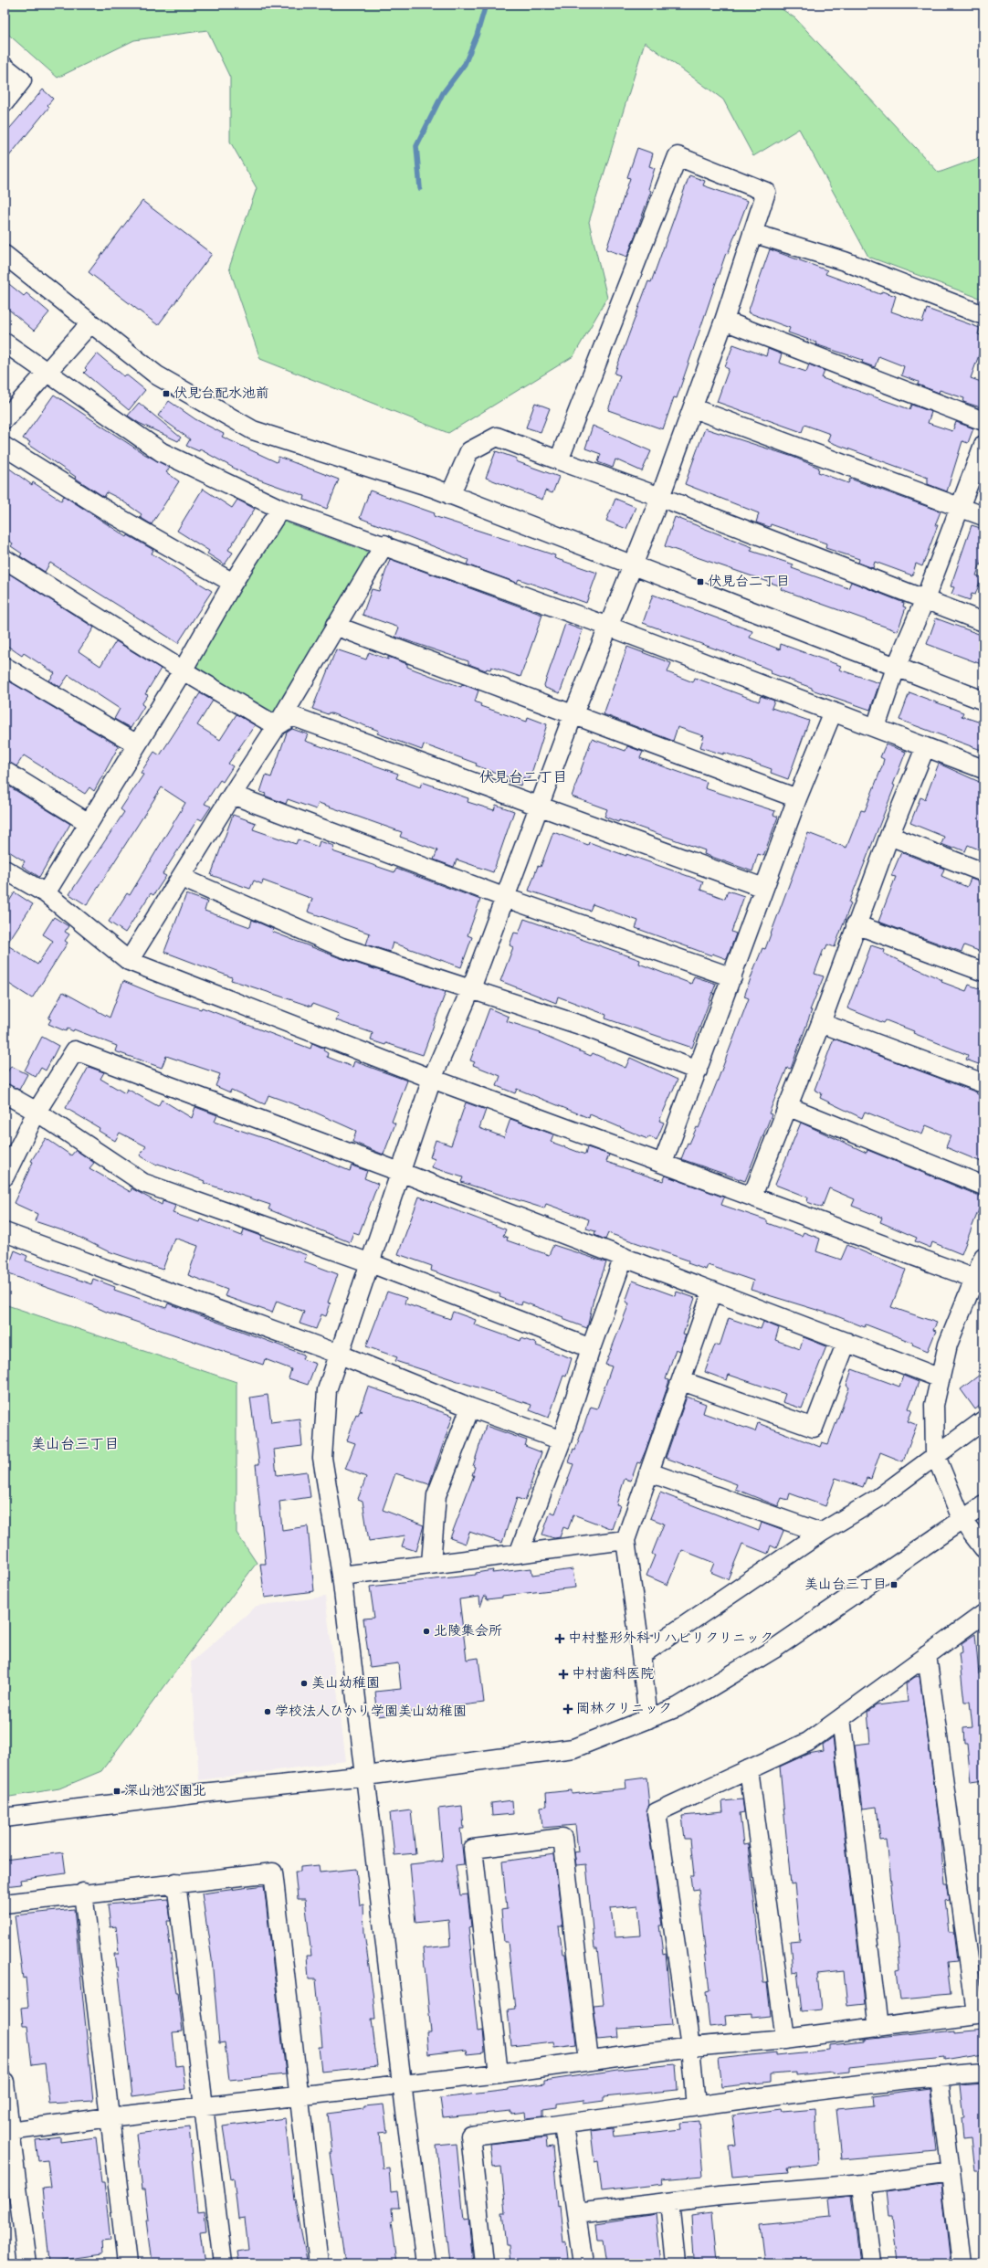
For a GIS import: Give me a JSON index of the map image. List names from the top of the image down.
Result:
{
  "districts": ["伏見台二丁目", "美山台三丁目"],
  "places": {
    "transit": [
      "伏見台配水池前",
      "伏見台二丁目",
      "美山台三丁目",
      "深山池公園北"
    ],
    "other": ["北陵集会所", "美山幼稚園", "学校法人ひかり学園美山幼稚園"],
    "health": ["中村整形外科リハビリクリニック", "中村歯科医院", "岡林クリニック"]
  }
}
